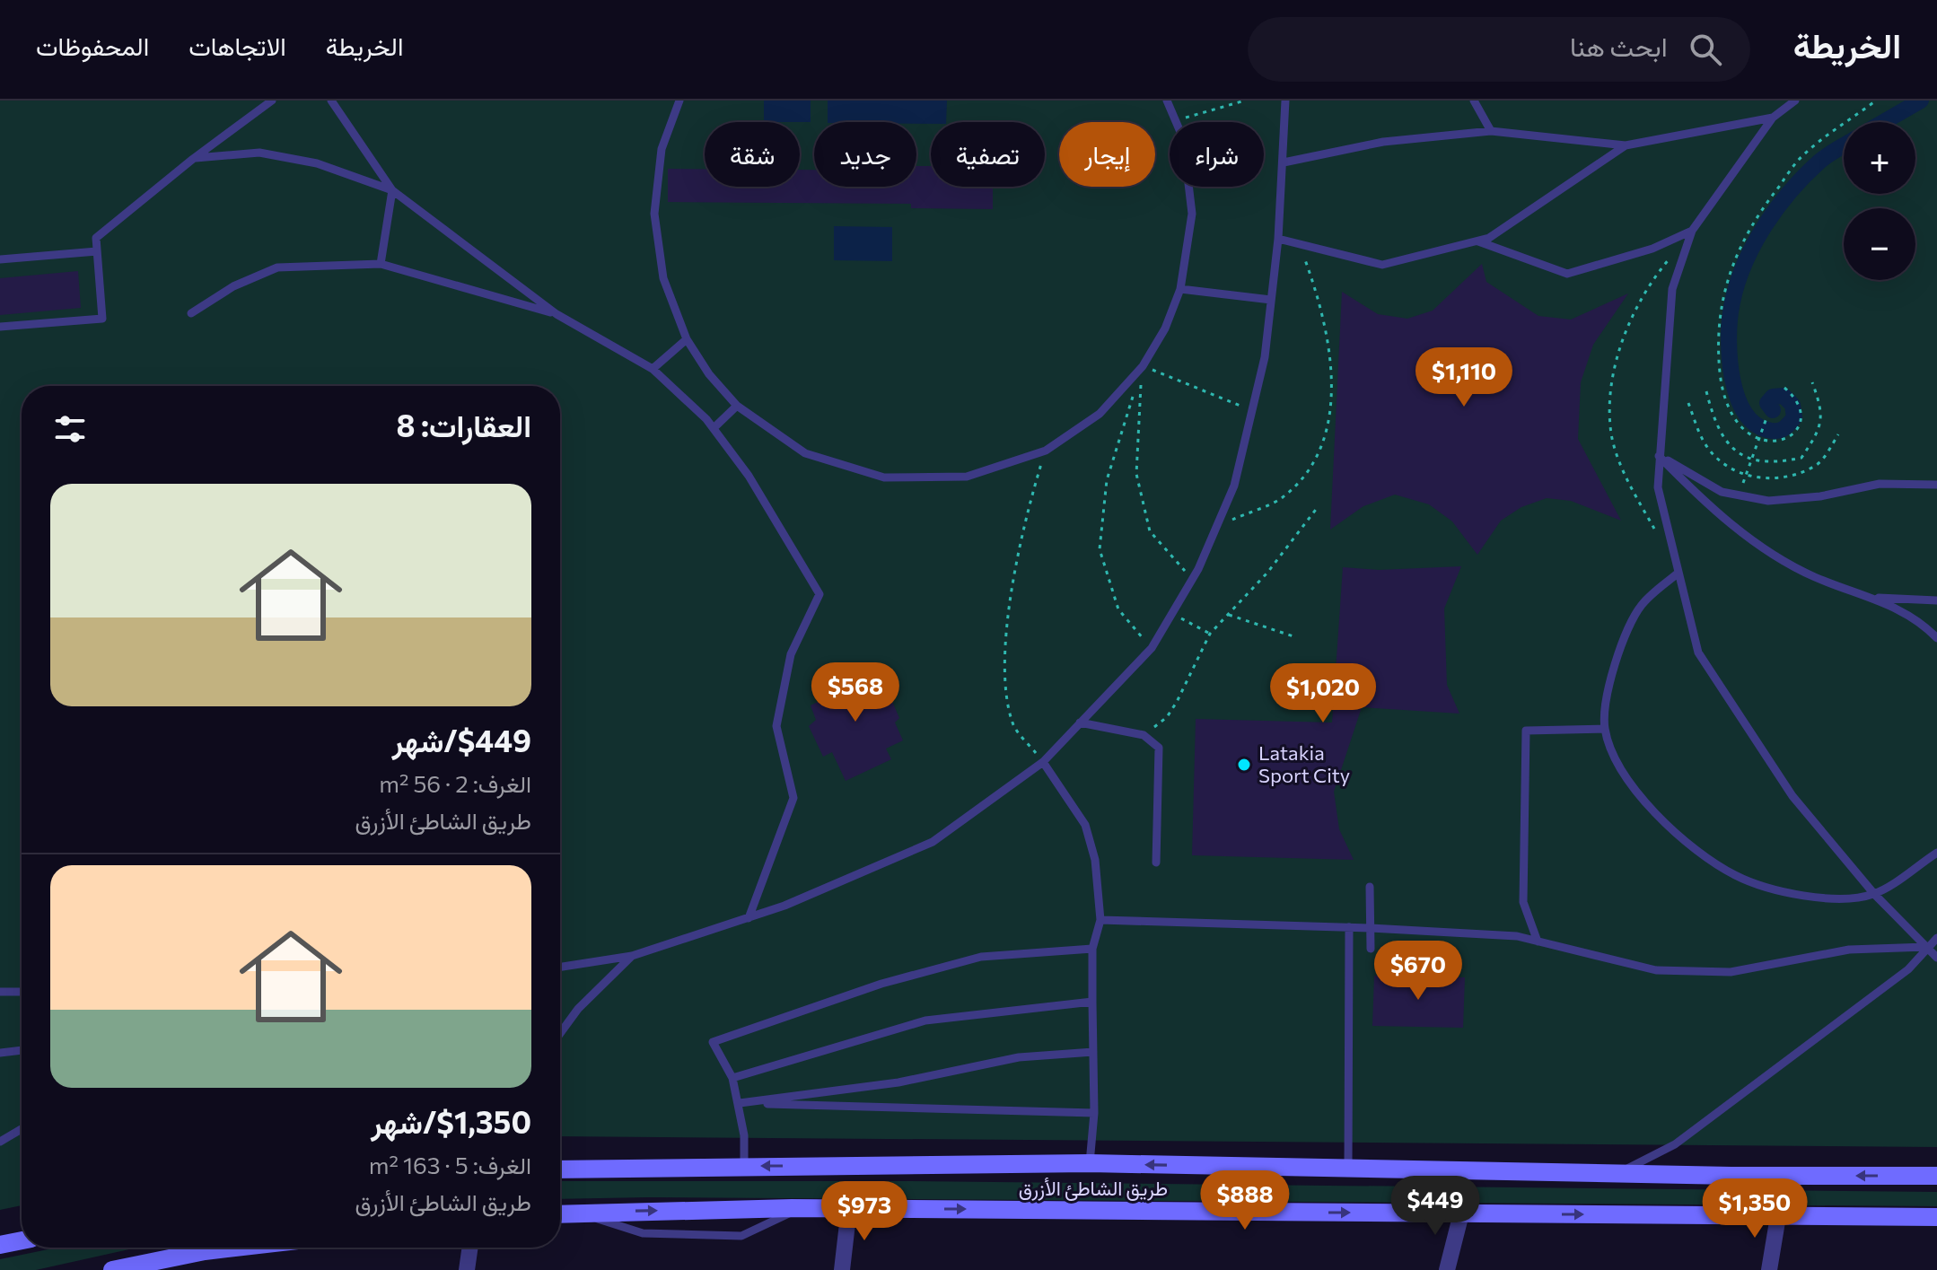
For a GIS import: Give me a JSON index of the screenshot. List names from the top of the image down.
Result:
{
  "streets": {
    "main road": ["طريق الشاطئ الأزرق"]
  },
  "places": ["Latakia Sport City"],
  "page": {
    "header": "الخريطة",
    "search": "ابحث هنا",
    "nav": ["الخريطة", "الاتجاهات", "المحفوظات"],
    "map_buttons": ["+", "−"],
    "chip": [
      "شراء",
      "إيجار",
      "تصفية",
      "جديد",
      "شقة"
    ],
    "price": [
      "$1,110",
      "$568",
      "$1,020",
      "$670",
      "$888",
      "$449",
      "$1,350",
      "$973"
    ],
    "heading": "العقارات: 8",
    "list": [
      {
        "name": "$449/شهر",
        "note": "الغرف: 2 · 56 m² · طريق الشاطئ الأزرق"
      },
      {
        "name": "$1,350/شهر",
        "note": "الغرف: 5 · 163 m² · طريق الشاطئ الأزرق"
      }
    ]
  }
}
